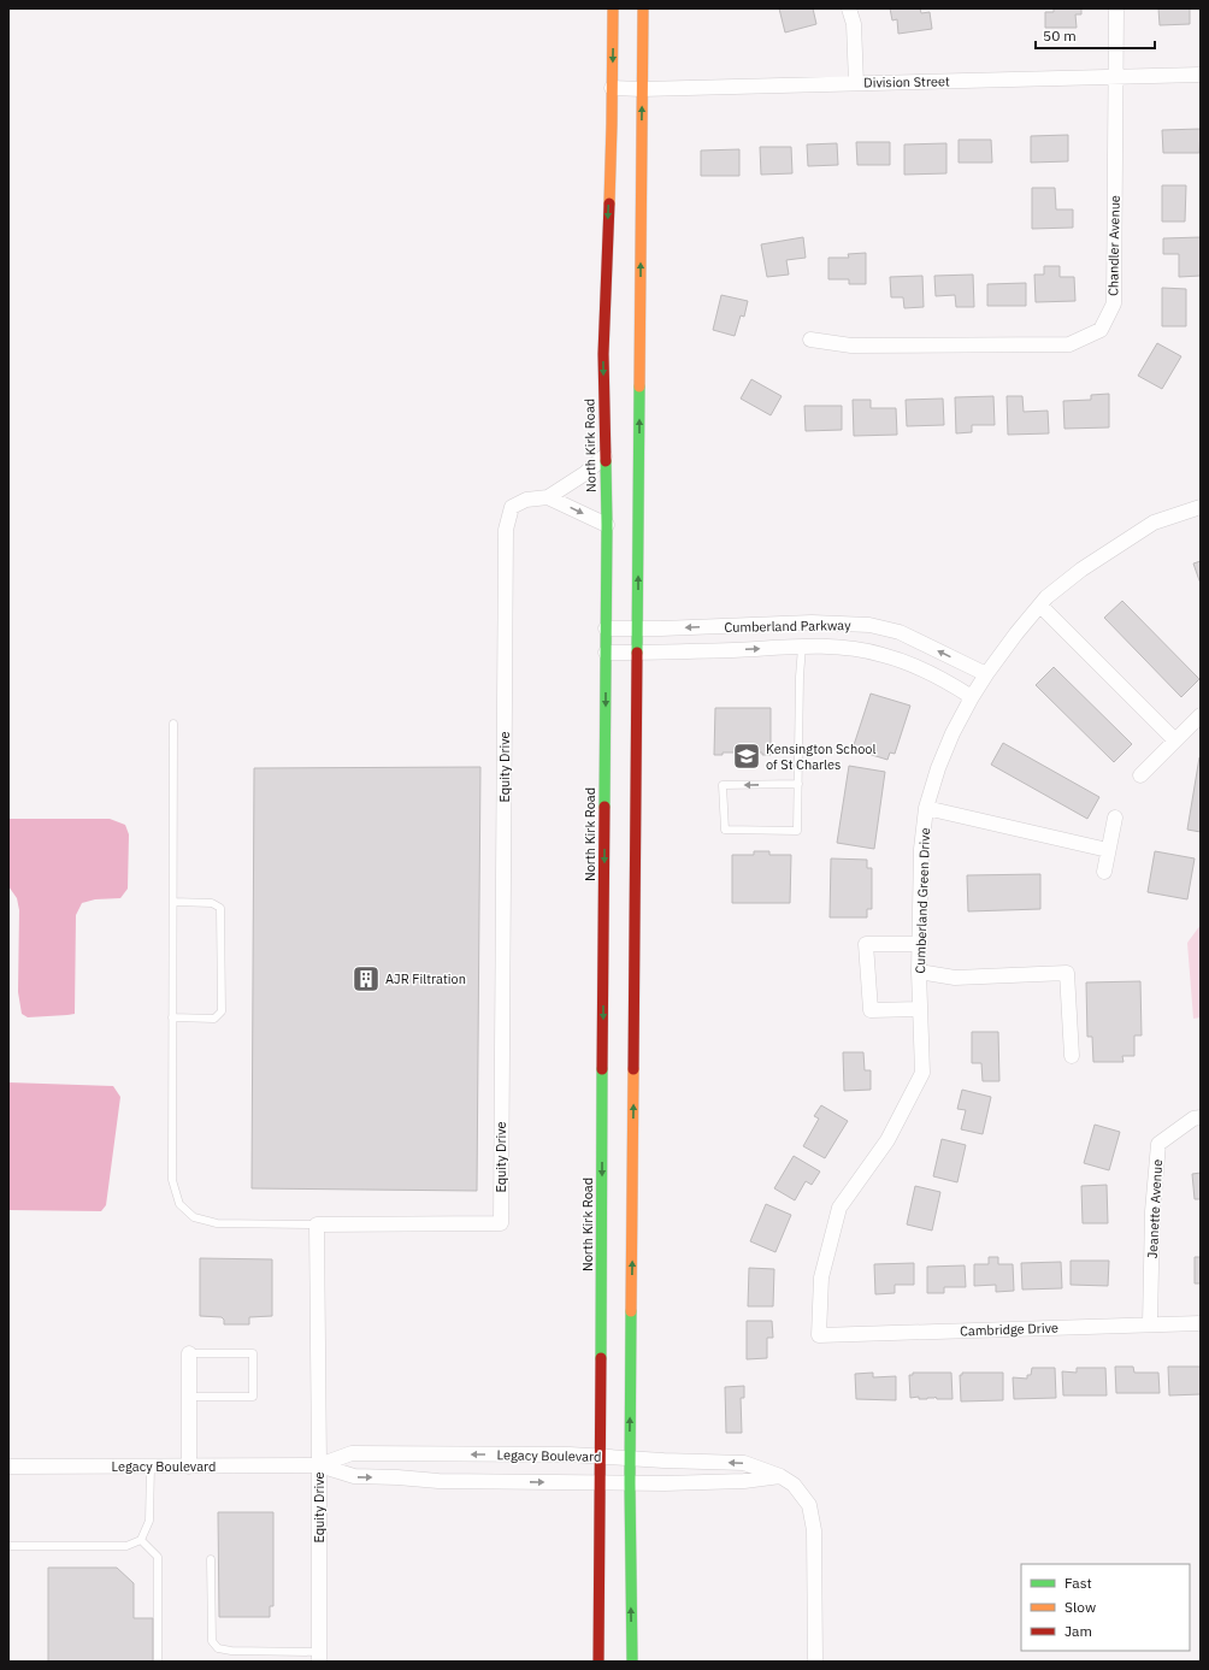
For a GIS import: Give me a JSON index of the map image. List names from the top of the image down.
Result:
{
  "streets": {
    "main road": ["North Kirk Road"],
    "street": [
      "Division Street",
      "Chandler Avenue",
      "Cumberland Parkway",
      "Equity Drive",
      "Cumberland Green Drive",
      "Jeanette Avenue",
      "Cambridge Drive",
      "Legacy Boulevard"
    ]
  },
  "crossings": [
    ["Division Street", "Chandler Avenue"],
    ["Division Street", "North Kirk Road"],
    ["North Kirk Road", "Cumberland Parkway"],
    ["North Kirk Road", "Equity Drive"],
    ["North Kirk Road", "Legacy Boulevard"],
    ["Cumberland Parkway", "Cumberland Green Drive"],
    ["Equity Drive", "Legacy Boulevard"],
    ["Cumberland Green Drive", "Cambridge Drive"],
    ["Jeanette Avenue", "Cambridge Drive"]
  ],
  "places": {
    "school or university": ["Kensington School of St Charles"],
    "building": ["AJR Filtration"]
  },
  "legend": ["Fast", "Slow", "Jam"],
  "scale_bar": "50 m"
}
